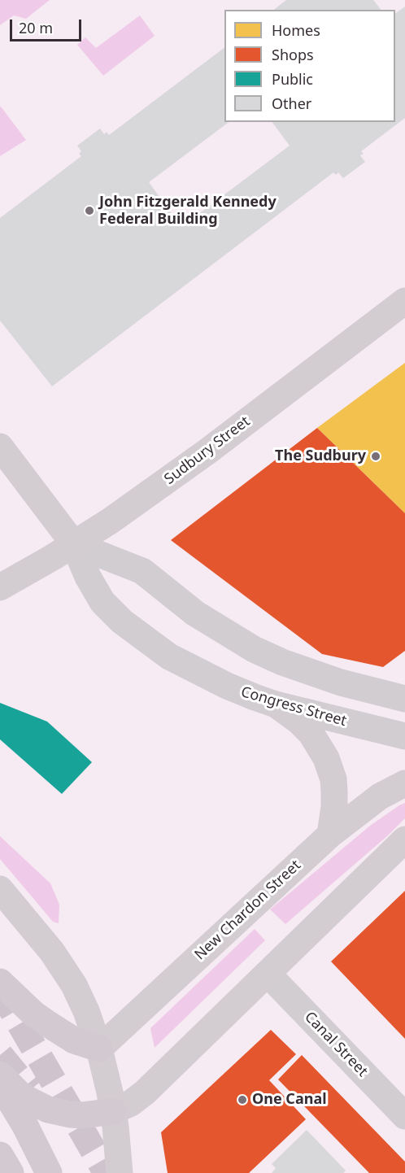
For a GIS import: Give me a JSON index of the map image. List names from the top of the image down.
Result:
{
  "streets": {
    "main road": [
      "Sudbury Street",
      "Congress Street",
      "New Chardon Street",
      "Canal Street"
    ]
  },
  "crossings": [
    ["Sudbury Street", "Congress Street"]
  ],
  "places": ["John Fitzgerald Kennedy Federal Building", "The Sudbury", "One Canal"],
  "legend": [
    "Homes",
    "Shops",
    "Public",
    "Other"
  ],
  "scale_bar": "20 m"
}
